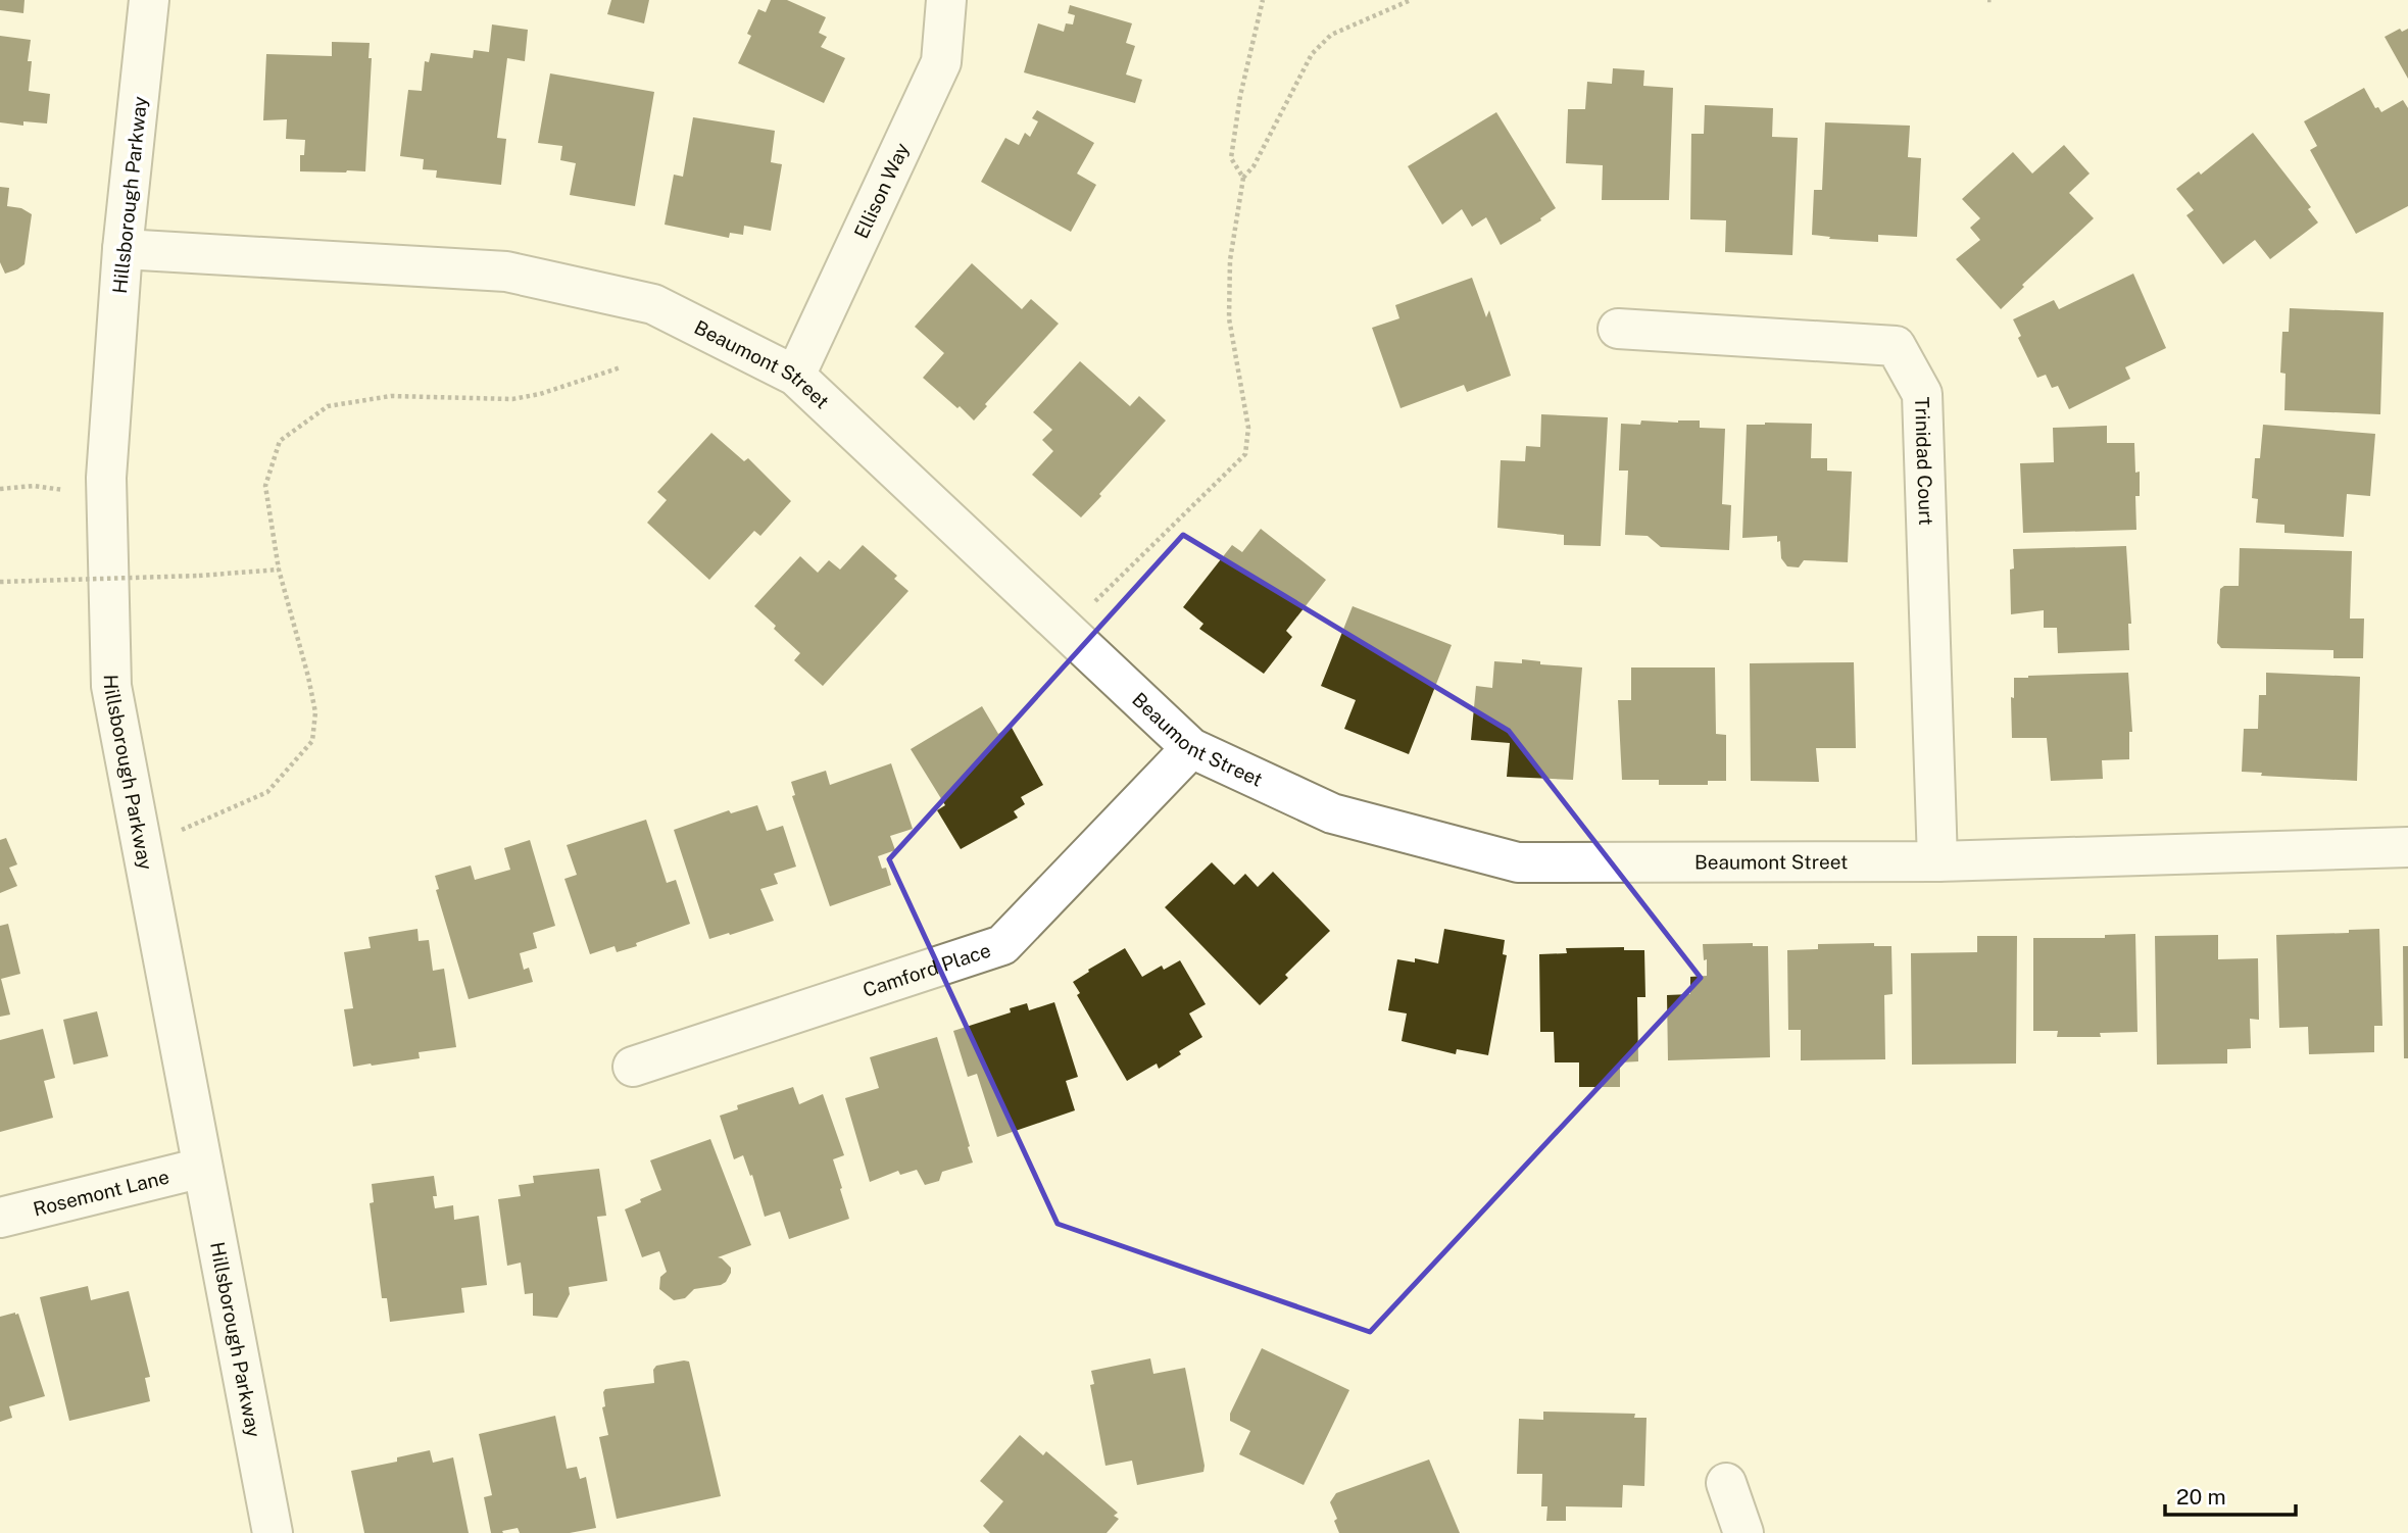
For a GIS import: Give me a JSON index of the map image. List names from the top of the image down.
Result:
{
  "streets": {
    "street": [
      "Ellison Way",
      "Hillsborough Parkway",
      "Beaumont Street",
      "Trinidad Court",
      "Camford Place",
      "Rosemont Lane"
    ]
  },
  "crossings": [
    ["Ellison Way", "Beaumont Street"],
    ["Hillsborough Parkway", "Beaumont Street"],
    ["Hillsborough Parkway", "Rosemont Lane"],
    ["Beaumont Street", "Trinidad Court"],
    ["Beaumont Street", "Camford Place"]
  ],
  "scale_bar": "20 m"
}
